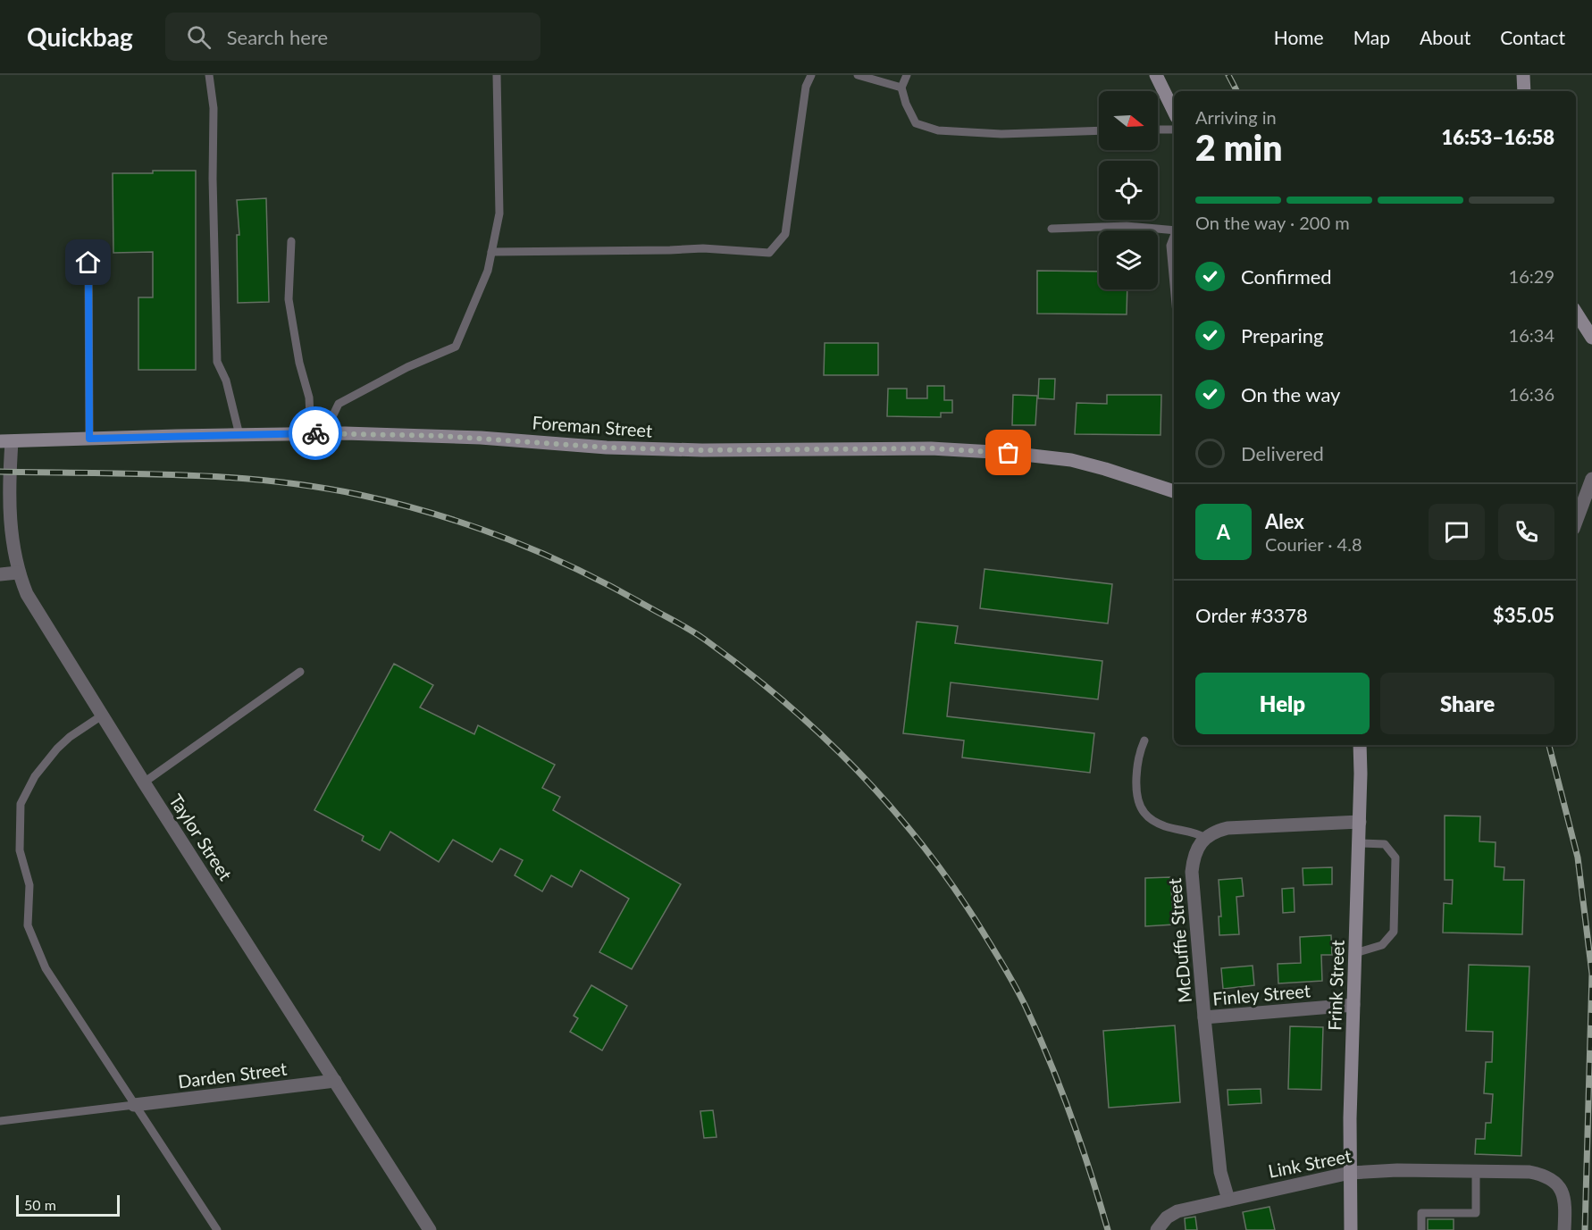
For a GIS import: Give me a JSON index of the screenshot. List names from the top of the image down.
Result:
{
  "streets": {
    "street": [
      "Foreman Street",
      "Taylor Street",
      "McDuffie Street",
      "Frink Street",
      "Finley Street",
      "Darden Street",
      "Link Street"
    ]
  },
  "crossings": [
    ["Foreman Street", "Taylor Street"],
    ["Taylor Street", "Darden Street"],
    ["McDuffie Street", "Finley Street"],
    ["McDuffie Street", "Link Street"],
    ["Frink Street", "Finley Street"],
    ["Frink Street", "Link Street"]
  ],
  "scale_bar": "50 m",
  "north": "right",
  "page": {
    "header": "Quickbag",
    "search": "Search here",
    "nav": [
      "Home",
      "Map",
      "About",
      "Contact"
    ],
    "heading": ["2 min", "Arriving in", "16:53–16:58"],
    "panel": [
      "Alex",
      "Courier · 4.8",
      "Order #3378",
      "$35.05"
    ],
    "bar": "On the way · 200 m",
    "list": [
      ["Confirmed", "16:29"],
      ["Preparing", "16:34"],
      ["On the way", "16:36"],
      "Delivered"
    ],
    "round": "A",
    "buttons": ["Help", "Share"],
    "scale": "50 m"
  }
}
